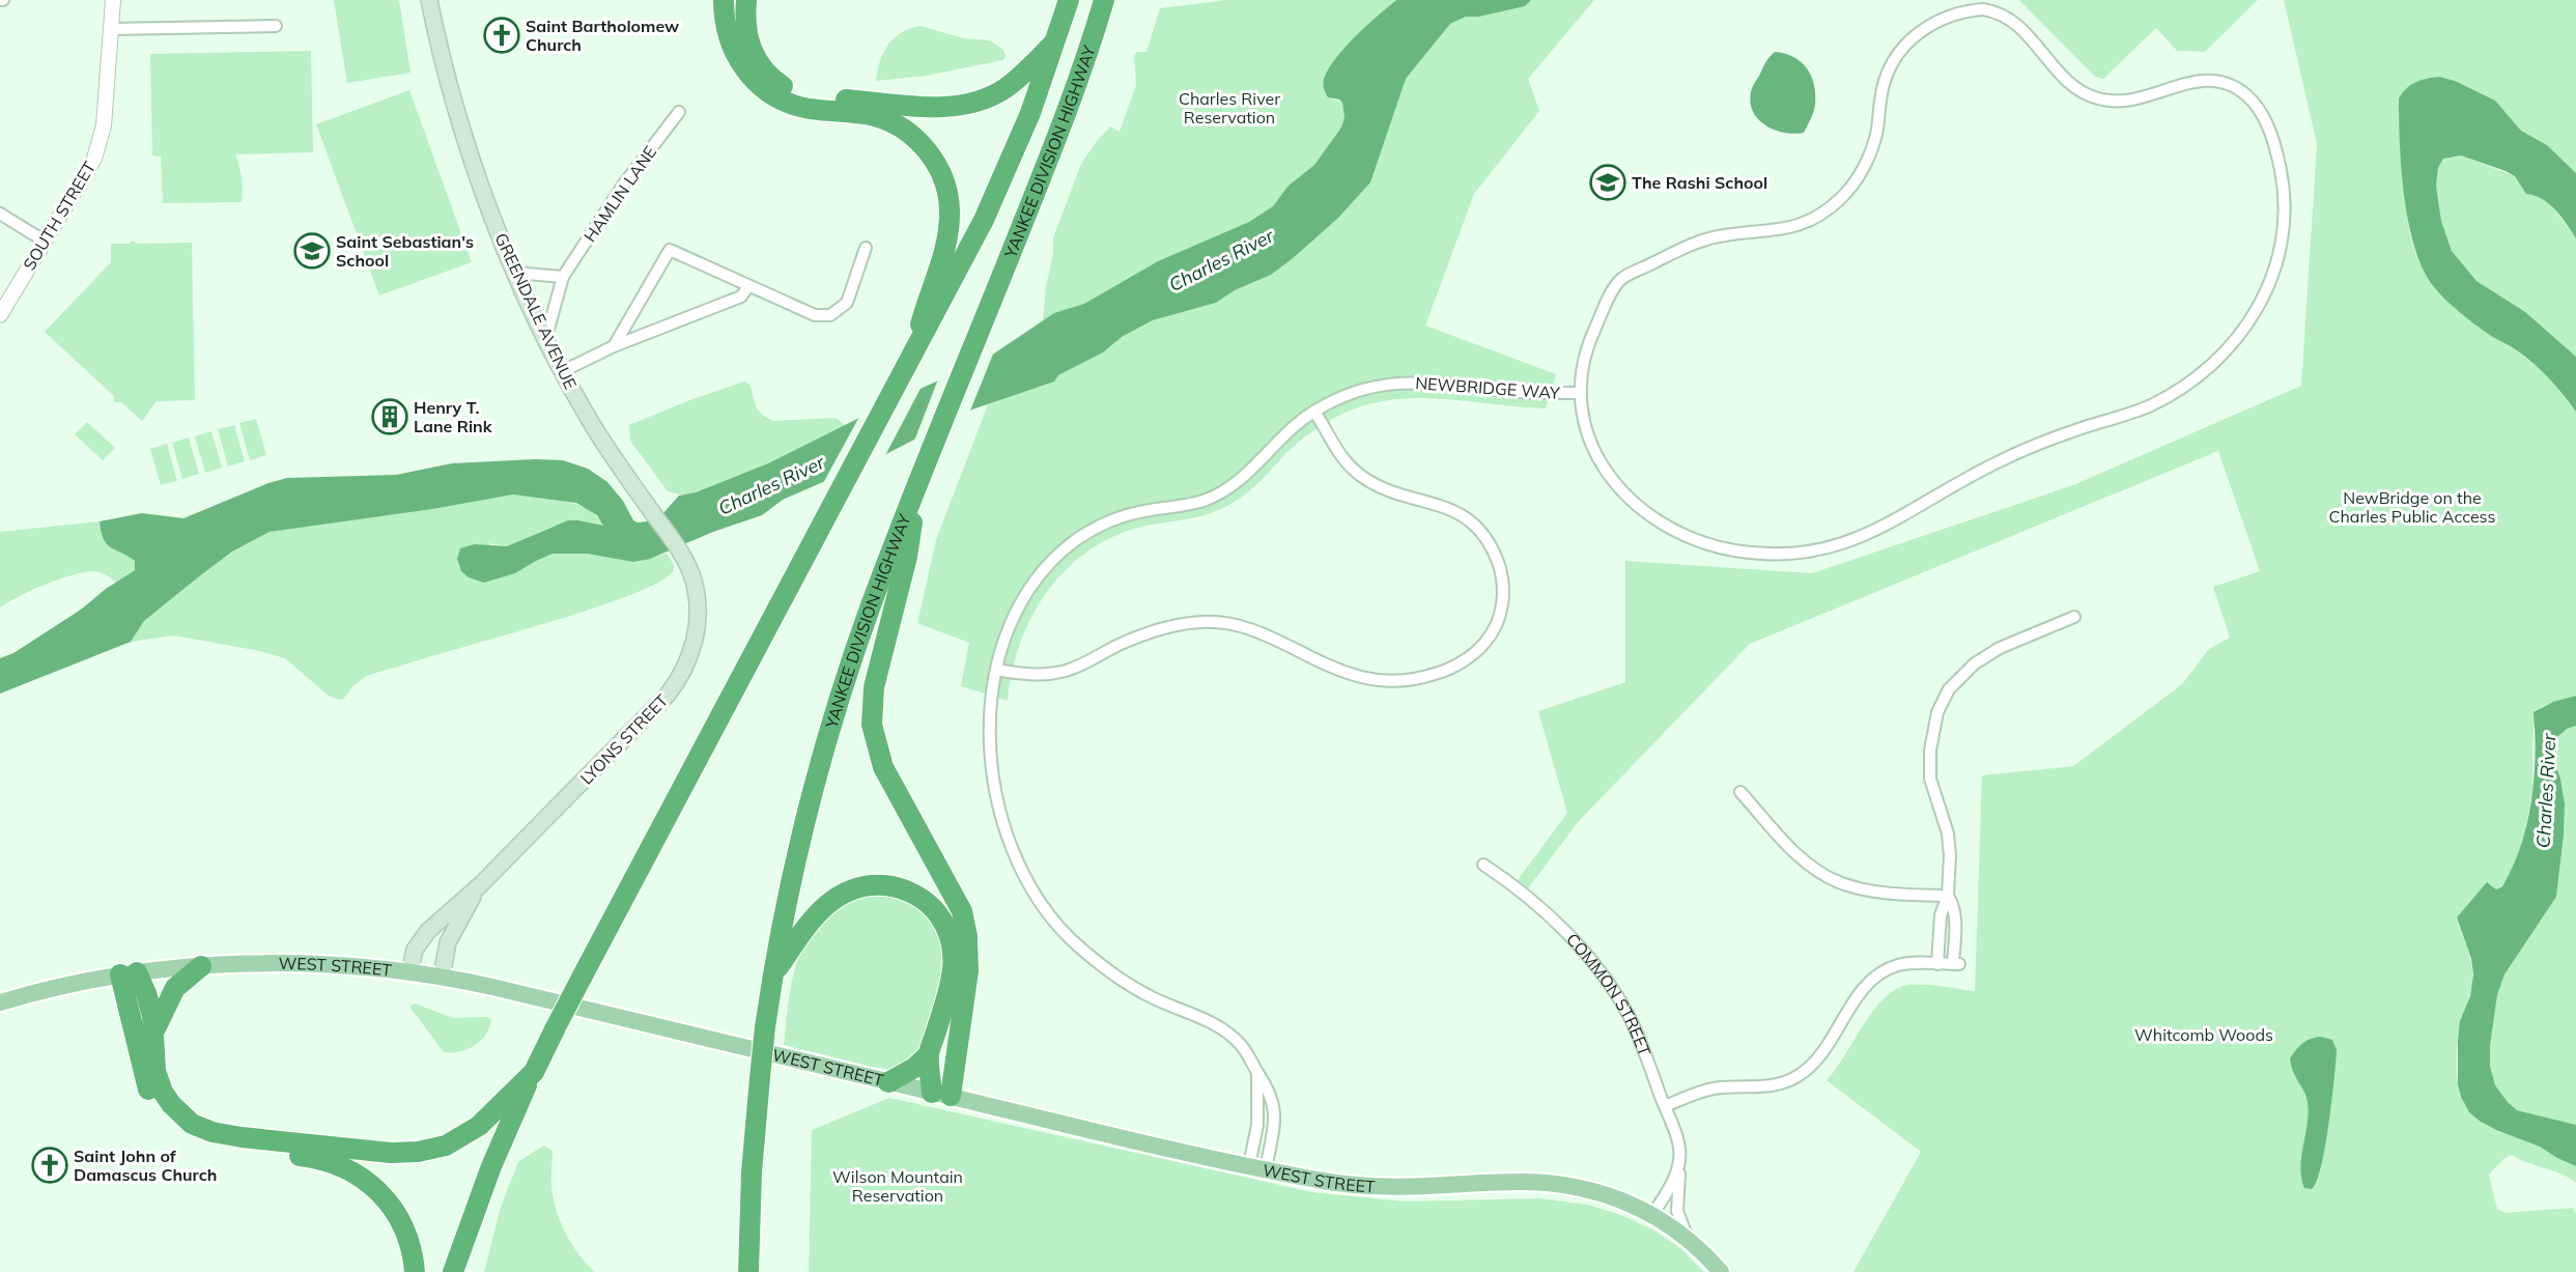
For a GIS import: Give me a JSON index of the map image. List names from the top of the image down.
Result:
{
  "streets": {
    "highway": ["YANKEE DIVISION HIGHWAY"],
    "main road": [
      "GREENDALE AVENUE",
      "LYONS STREET",
      "WEST STREET",
      "COMMON STREET"
    ],
    "street": ["HAMLIN LANE", "SOUTH STREET", "NEWBRIDGE WAY"]
  },
  "crossings": [
    ["HAMLIN LANE", "GREENDALE AVENUE"],
    ["GREENDALE AVENUE", "LYONS STREET"],
    ["NEWBRIDGE WAY", "WEST STREET"],
    ["LYONS STREET", "WEST STREET"],
    ["WEST STREET", "COMMON STREET"]
  ],
  "water": ["Charles River"],
  "parks": [
    "Charles River Reservation",
    "NewBridge on the Charles Public Access",
    "Whitcomb Woods",
    "Wilson Mountain Reservation"
  ],
  "places": {
    "church": ["Saint Bartholomew Church", "Saint John of Damascus Church"],
    "school or university": ["The Rashi School", "Saint Sebastian's School"],
    "building": ["Henry T. Lane Rink"]
  }
}
